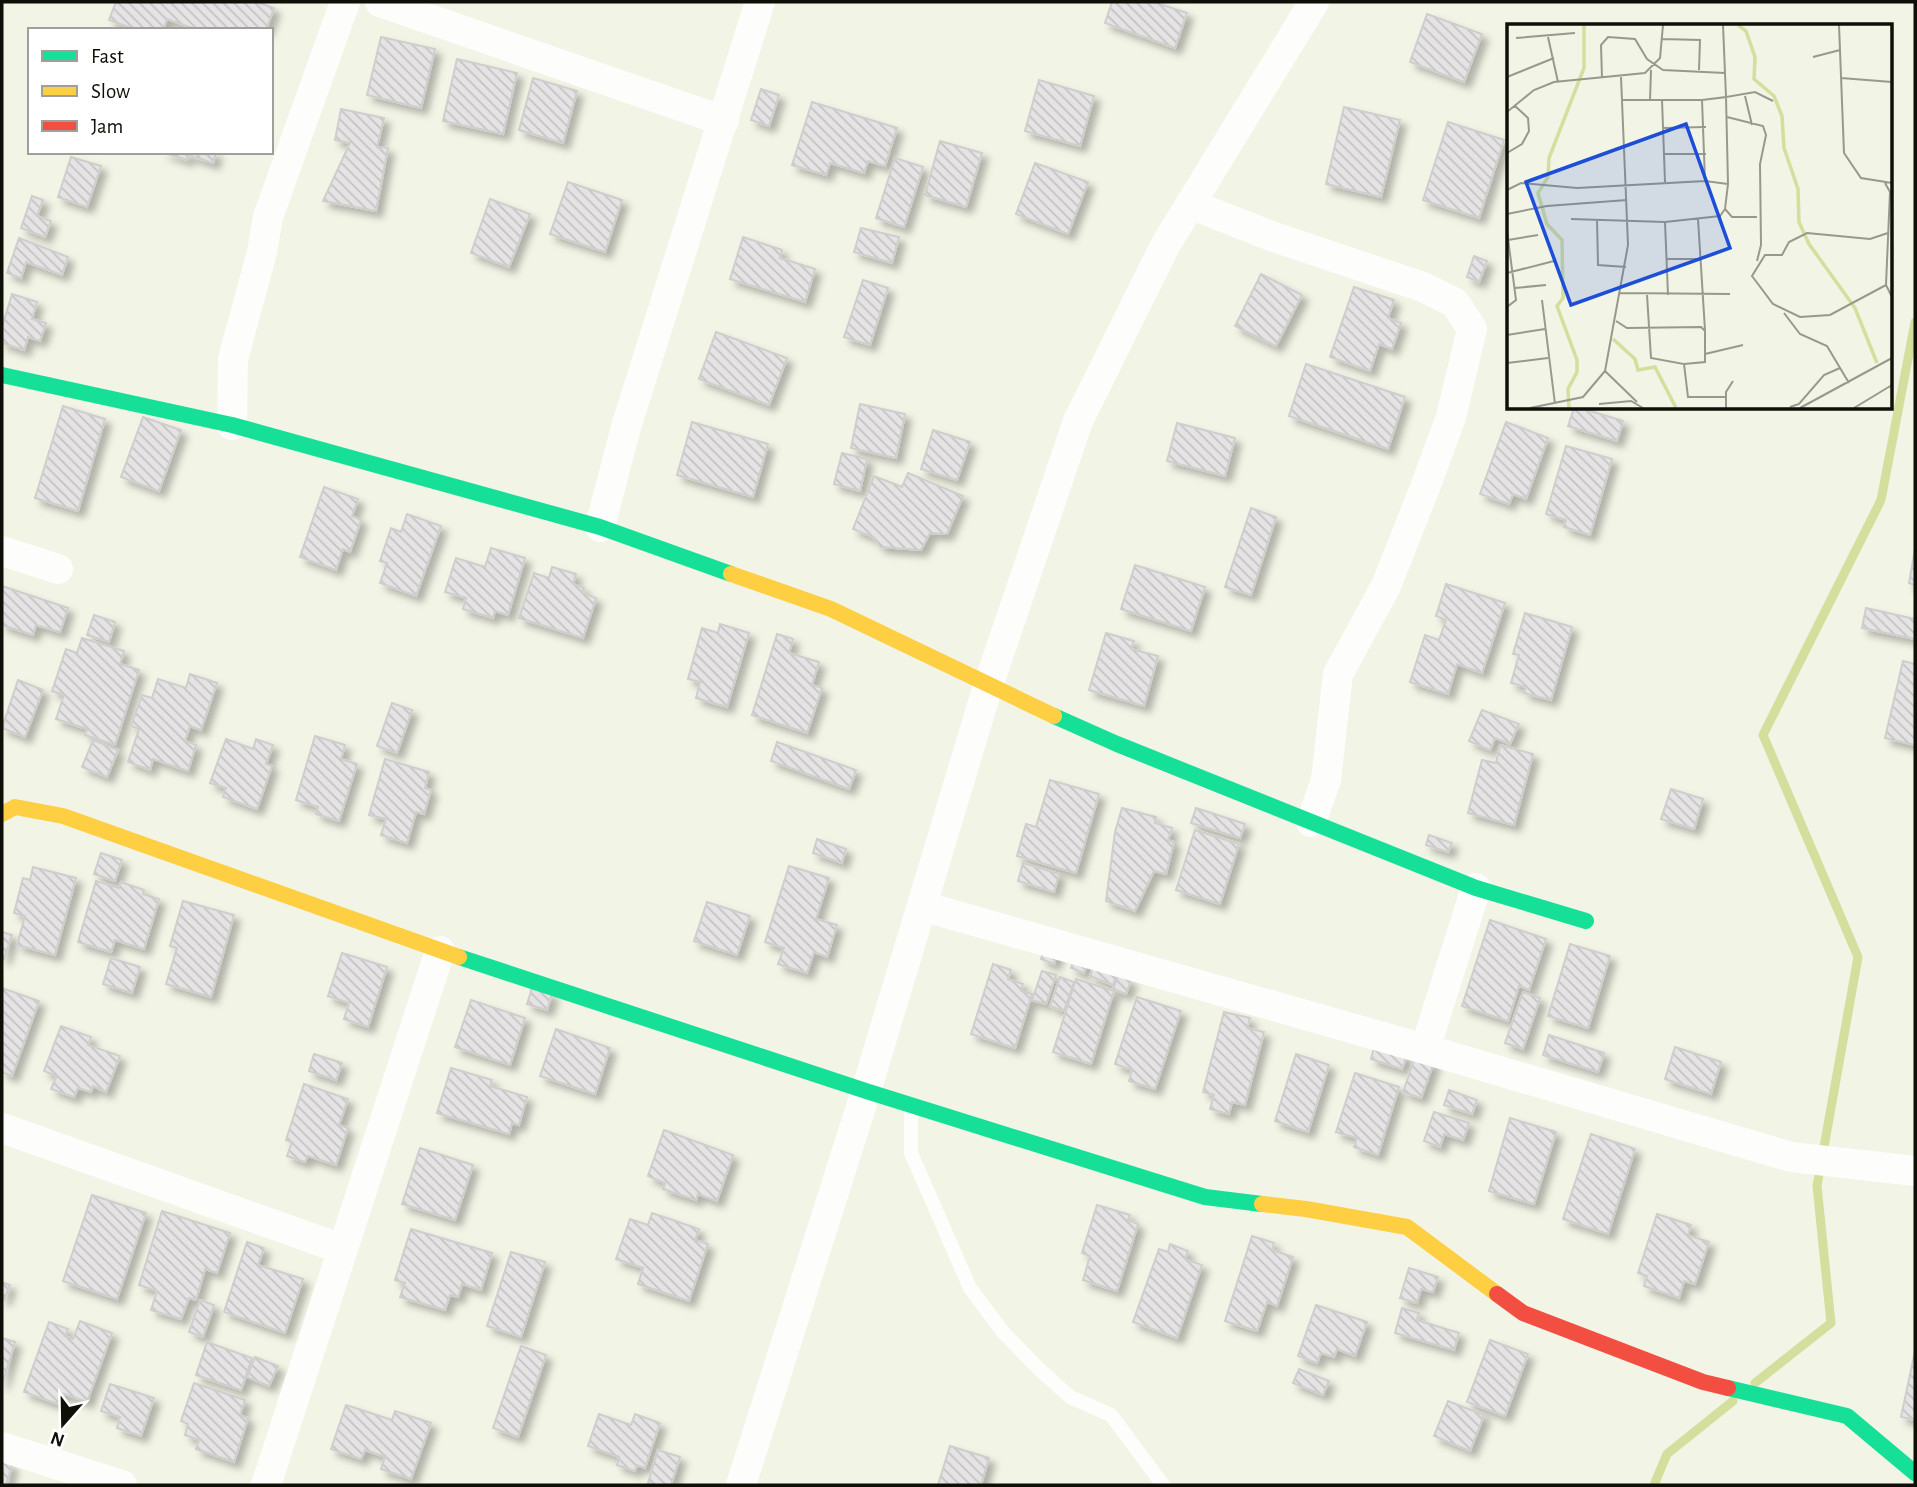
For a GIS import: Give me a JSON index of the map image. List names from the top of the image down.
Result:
{
  "legend": ["Fast", "Slow", "Jam"],
  "north": "bottom"
}
